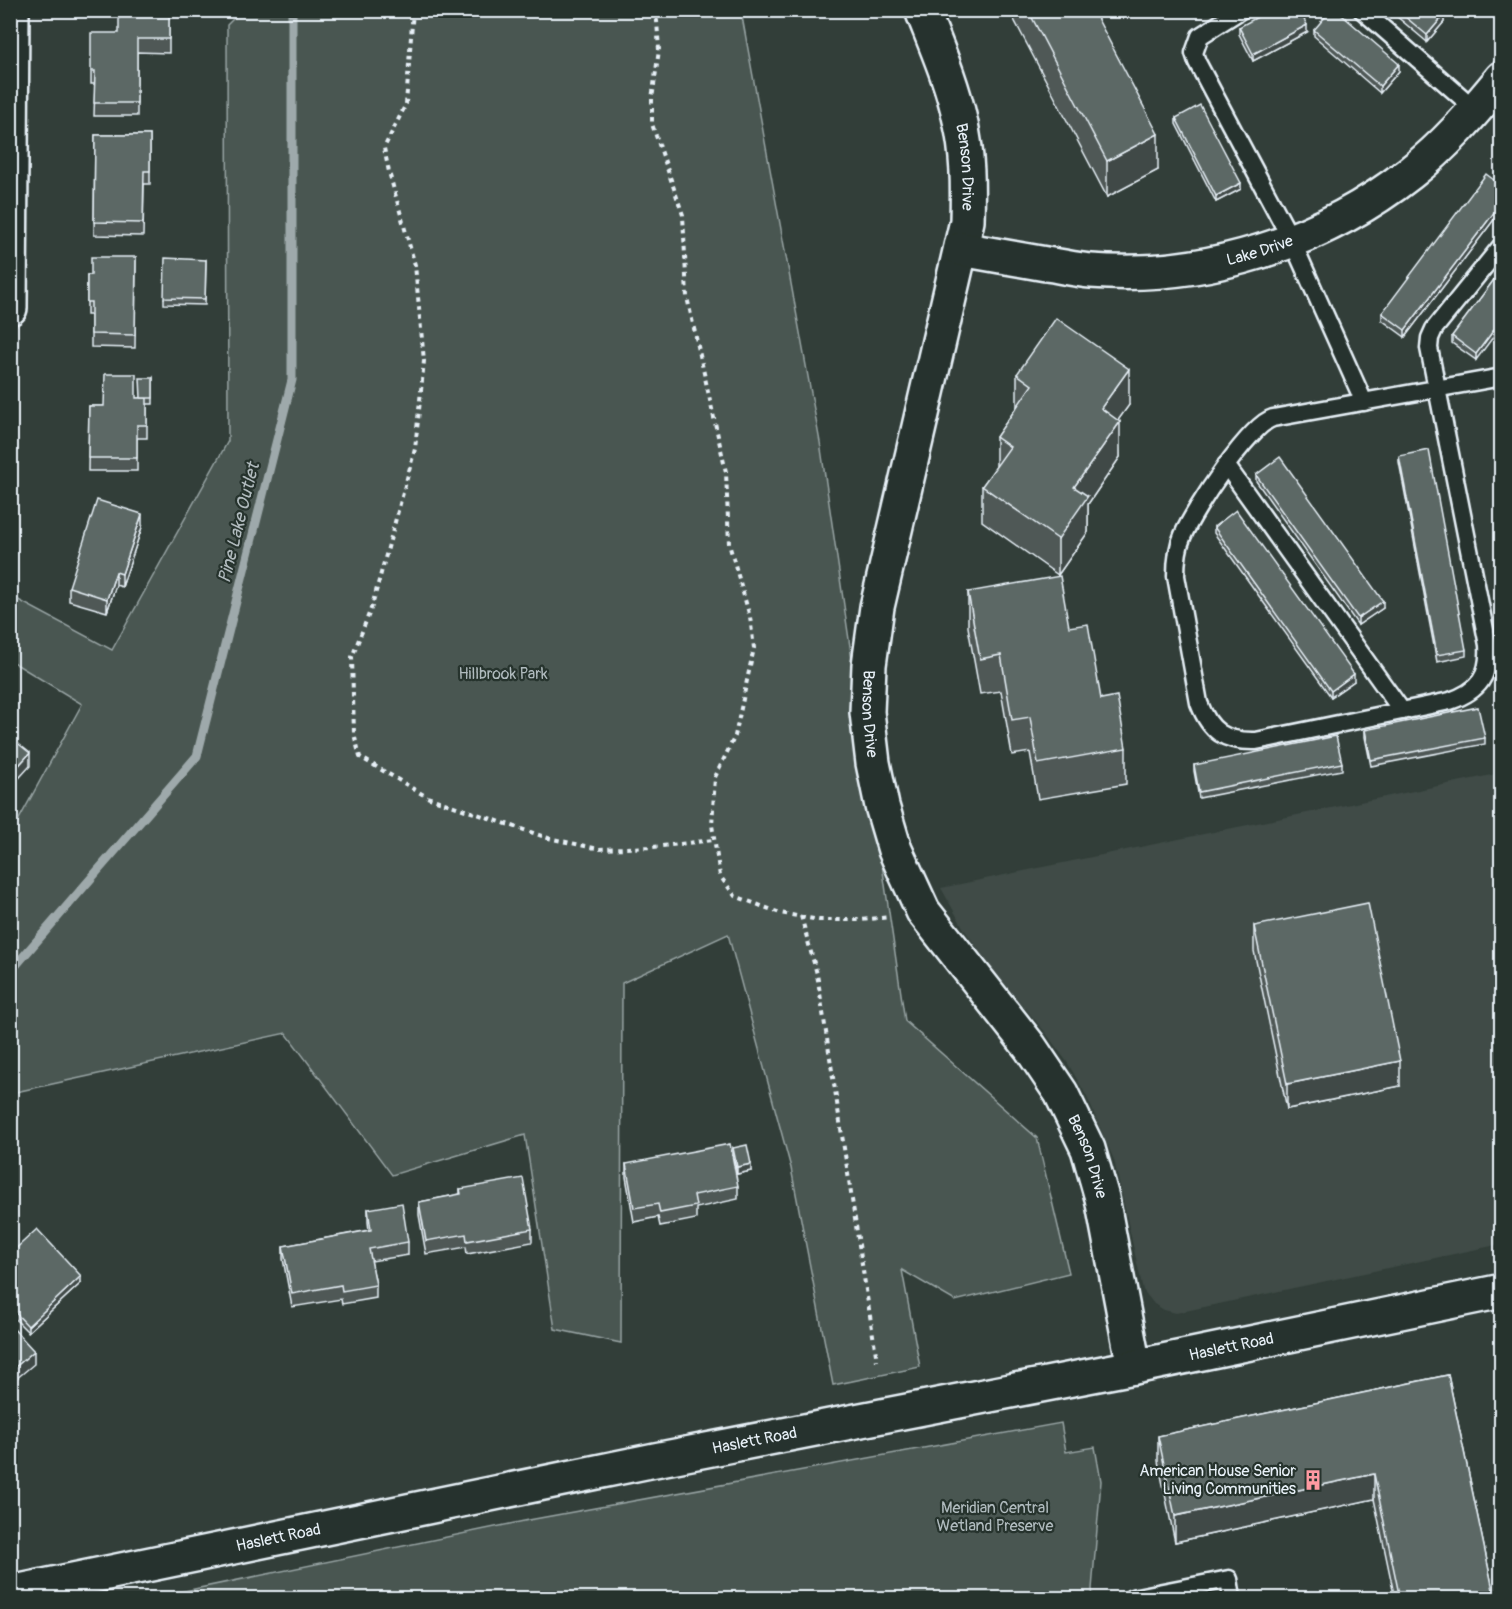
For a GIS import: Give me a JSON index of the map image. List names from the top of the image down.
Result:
{
  "streets": {
    "street": ["Benson Drive", "Lake Drive", "Haslett Road"]
  },
  "crossings": [
    ["Benson Drive", "Lake Drive"],
    ["Benson Drive", "Haslett Road"]
  ],
  "water": ["Pine Lake Outlet"],
  "parks": ["Hillbrook Park", "Meridian Central Wetland Preserve"],
  "places": {
    "building": ["American House Senior Living Communities"]
  }
}
